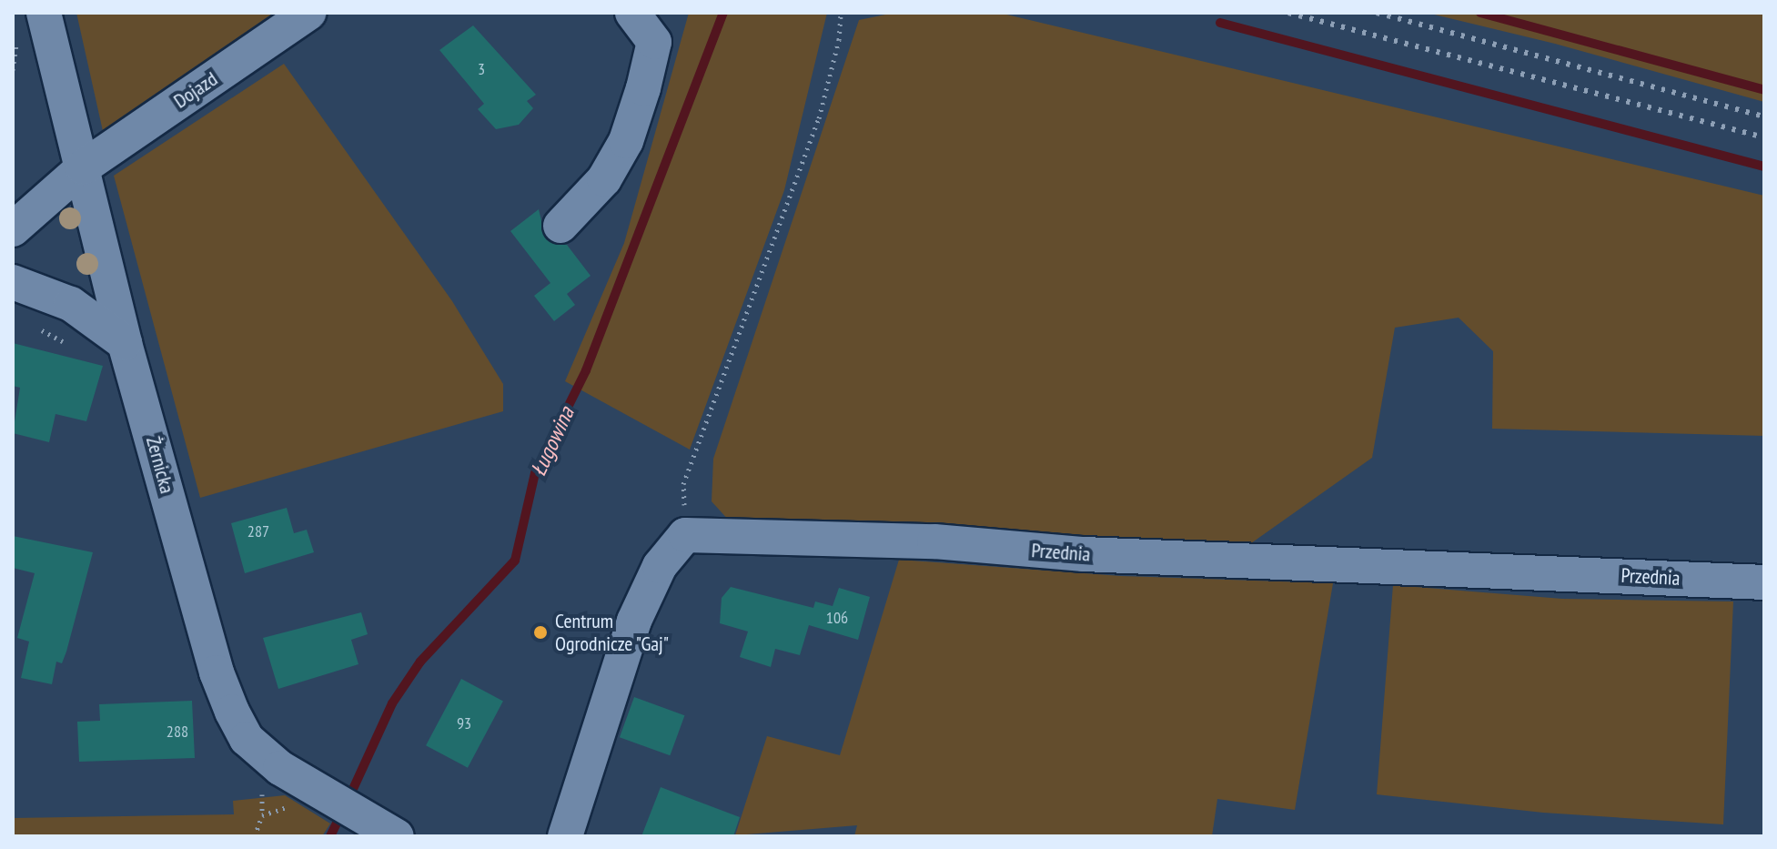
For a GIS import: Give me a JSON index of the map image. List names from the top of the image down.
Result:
{
  "streets": {
    "street": ["Dojazd", "Żernicka", "Przednia"]
  },
  "crossings": [
    ["Dojazd", "Żernicka"]
  ],
  "water": ["Ługowina"],
  "places": ["Centrum Ogrodnicze \"Gaj\""],
  "house_numbers": [
    "3",
    "287",
    "106",
    "93",
    "288"
  ]
}
